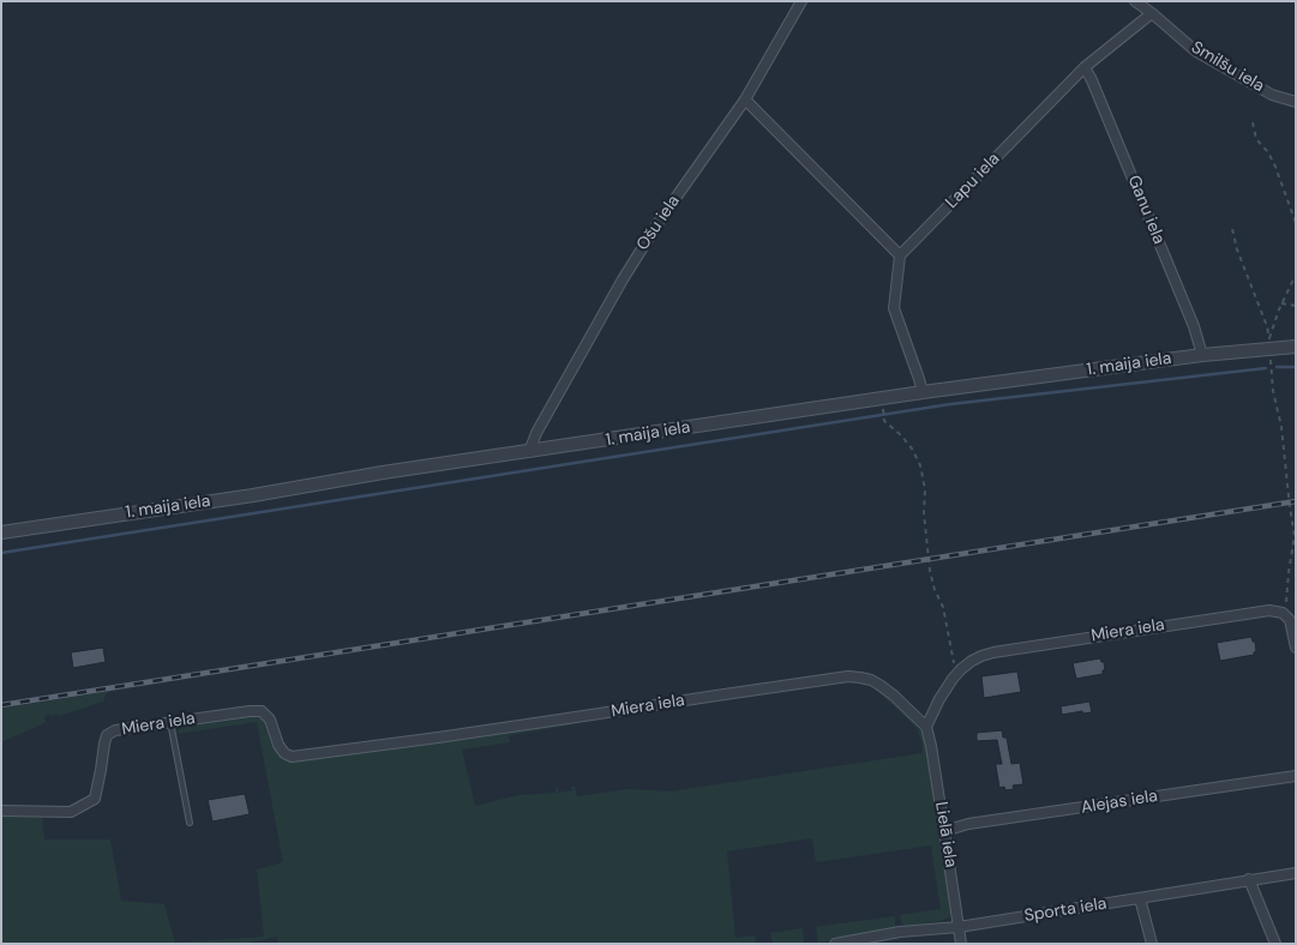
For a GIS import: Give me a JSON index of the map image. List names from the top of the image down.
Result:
{
  "streets": {
    "street": [
      "Smilšu iela",
      "Lapu iela",
      "Ganu iela",
      "Ošu iela",
      "1. maija iela",
      "Miera iela",
      "Alejas iela",
      "Lielā iela",
      "Sporta iela"
    ]
  },
  "crossings": [
    ["Smilšu iela", "Lapu iela"],
    ["Lapu iela", "Ganu iela"],
    ["Ganu iela", "1. maija iela"],
    ["Ošu iela", "1. maija iela"],
    ["Miera iela", "Lielā iela"],
    ["Alejas iela", "Lielā iela"],
    ["Lielā iela", "Sporta iela"]
  ]
}
